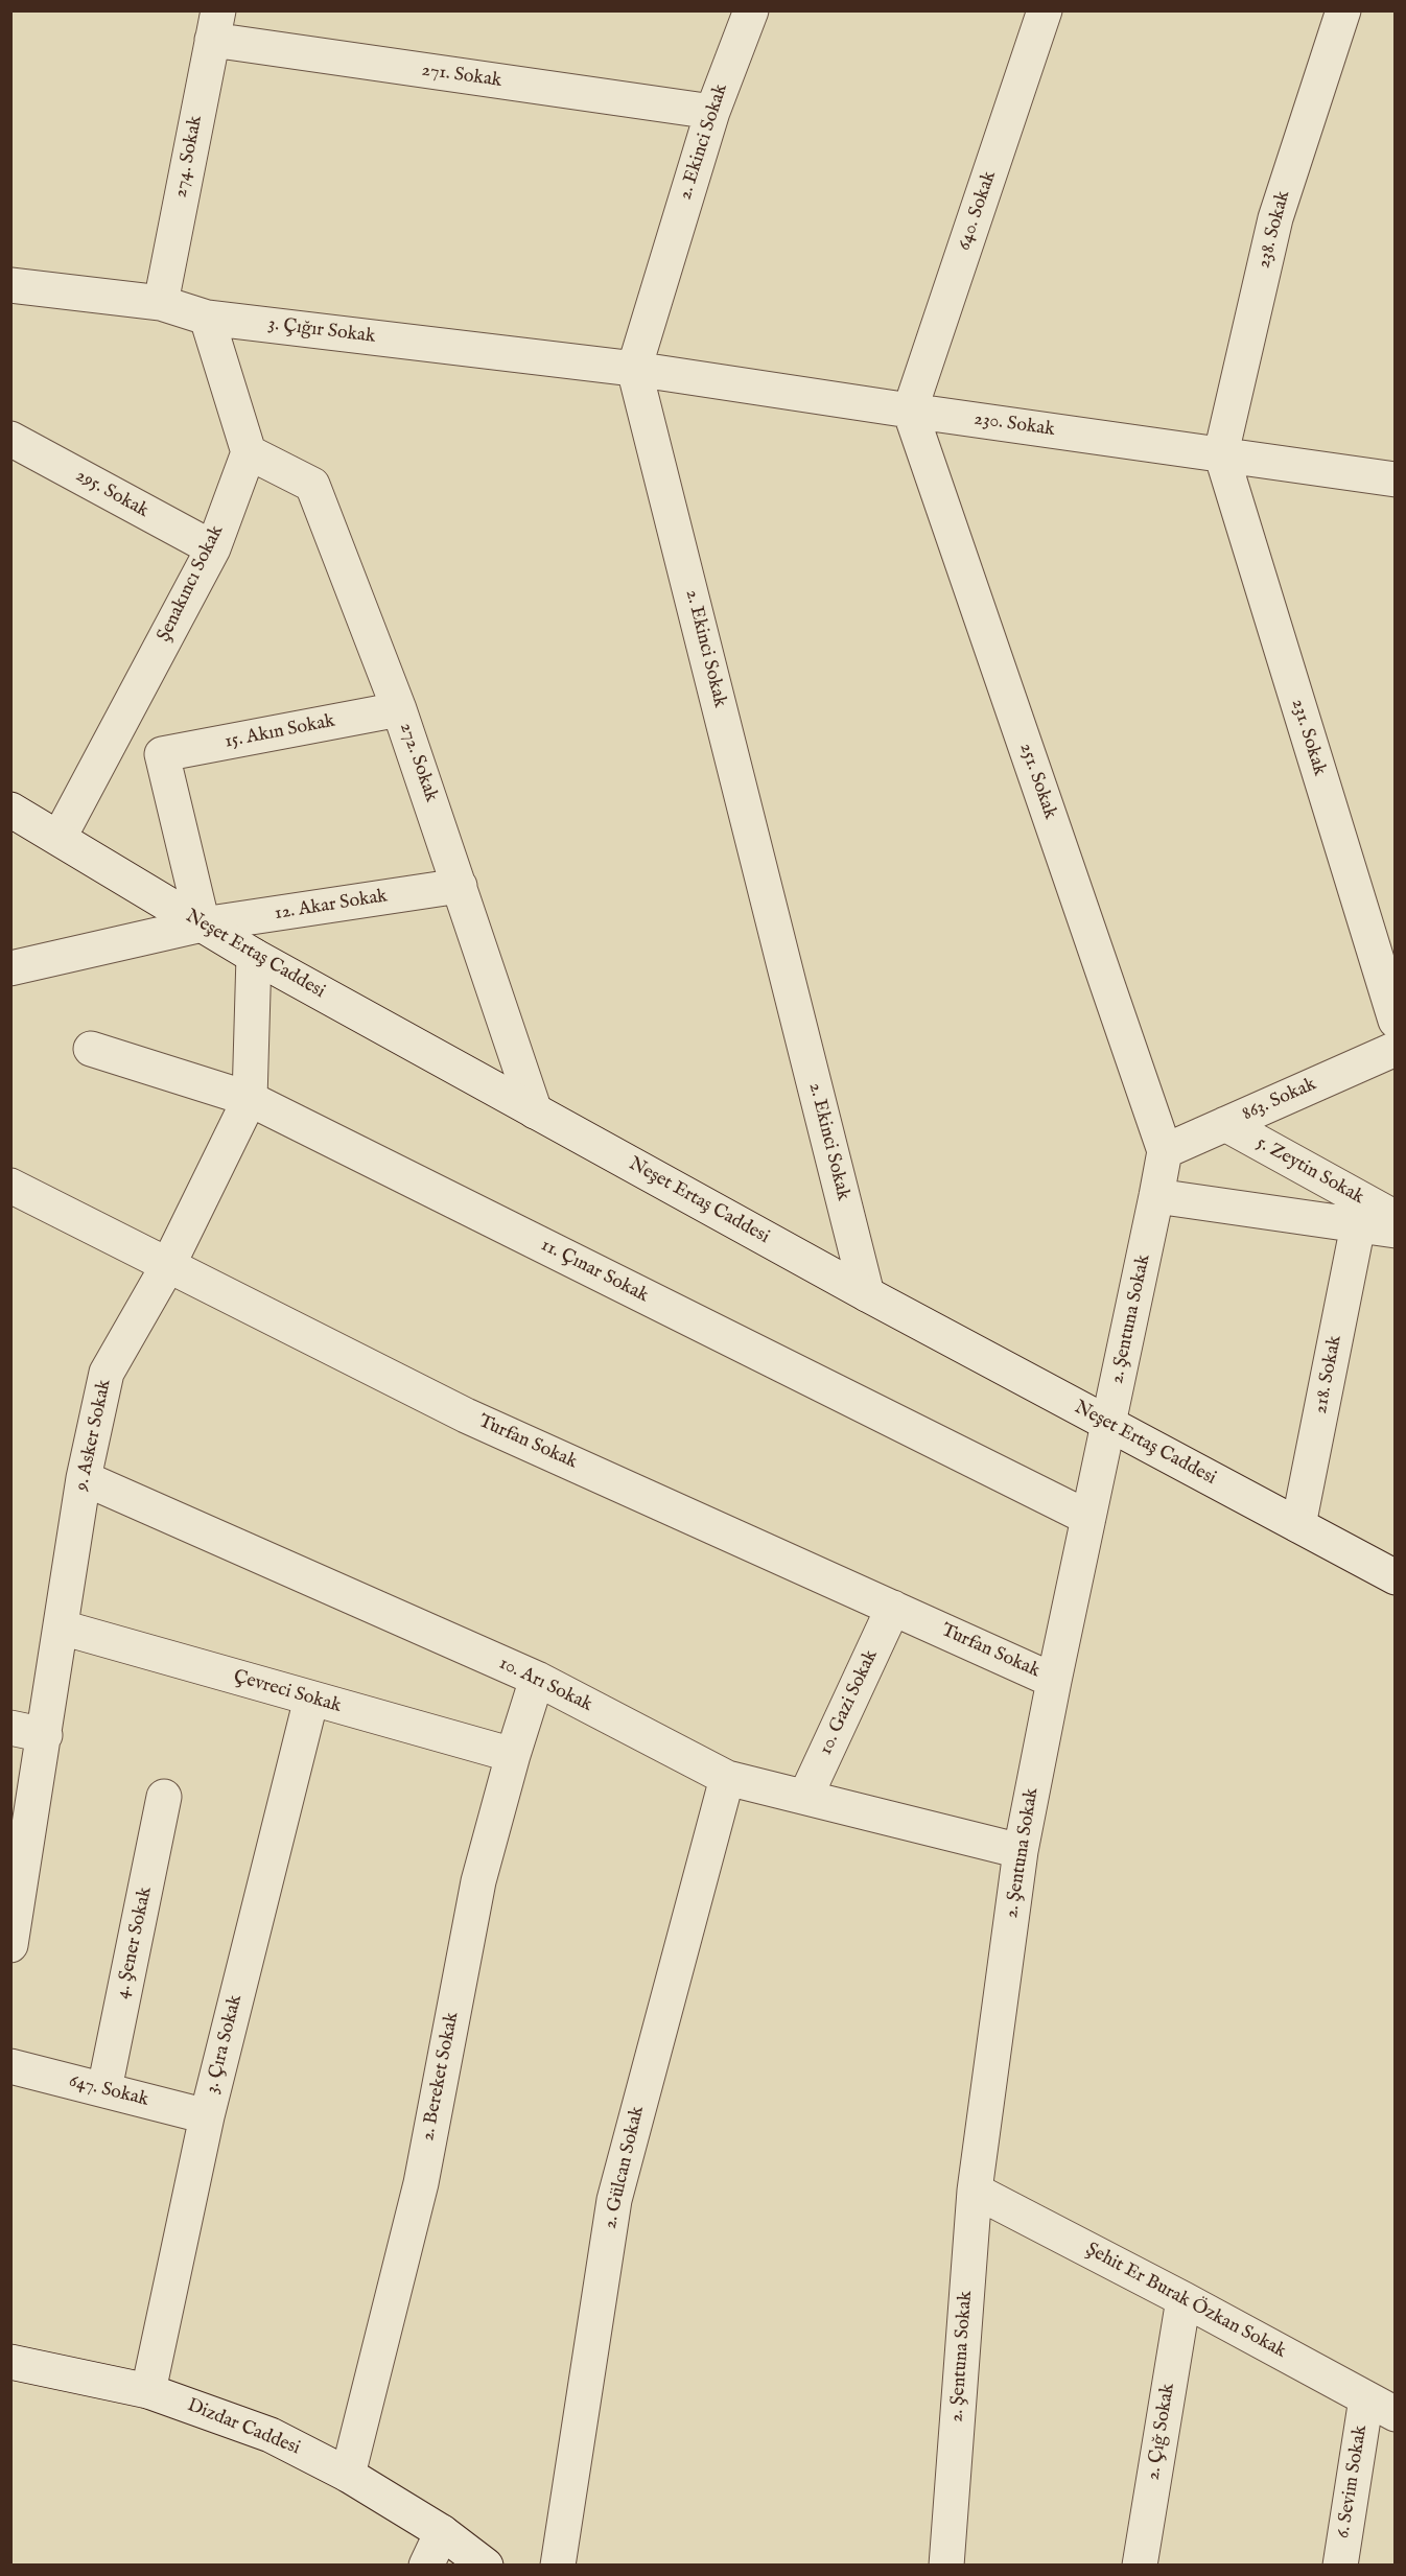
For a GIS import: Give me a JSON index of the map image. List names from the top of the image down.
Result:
{
  "streets": {
    "street": [
      "271. Sokak",
      "2. Ekinci Sokak",
      "274. Sokak",
      "640. Sokak",
      "238. Sokak",
      "3. Çığır Sokak",
      "230. Sokak",
      "295. Sokak",
      "Şenakıncı Sokak",
      "15. Akın Sokak",
      "231. Sokak",
      "272. Sokak",
      "251. Sokak",
      "12. Akar Sokak",
      "Neşet Ertaş Caddesi",
      "863. Sokak",
      "5. Zeytin Sokak",
      "11. Çınar Sokak",
      "2. Şentuna Sokak",
      "218. Sokak",
      "9. Asker Sokak",
      "Turfan Sokak",
      "10. Arı Sokak",
      "Çevreci Sokak",
      "10. Gazi Sokak",
      "4. Şener Sokak",
      "3. Çıra Sokak",
      "2. Bereket Sokak",
      "647. Sokak",
      "2. Gülcan Sokak",
      "Şehit Er Burak Özkan Sokak",
      "Dizdar Caddesi",
      "2. Çığ Sokak",
      "6. Sevim Sokak"
    ]
  },
  "crossings": [
    ["271. Sokak", "2. Ekinci Sokak"],
    ["271. Sokak", "274. Sokak"],
    ["2. Ekinci Sokak", "3. Çığır Sokak"],
    ["2. Ekinci Sokak", "230. Sokak"],
    ["2. Ekinci Sokak", "Neşet Ertaş Caddesi"],
    ["274. Sokak", "3. Çığır Sokak"],
    ["640. Sokak", "230. Sokak"],
    ["640. Sokak", "251. Sokak"],
    ["238. Sokak", "230. Sokak"],
    ["238. Sokak", "231. Sokak"],
    ["3. Çığır Sokak", "230. Sokak"],
    ["230. Sokak", "231. Sokak"],
    ["230. Sokak", "251. Sokak"],
    ["295. Sokak", "Şenakıncı Sokak"],
    ["Şenakıncı Sokak", "272. Sokak"],
    ["Şenakıncı Sokak", "Neşet Ertaş Caddesi"],
    ["15. Akın Sokak", "272. Sokak"],
    ["15. Akın Sokak", "12. Akar Sokak"],
    ["15. Akın Sokak", "Neşet Ertaş Caddesi"],
    ["272. Sokak", "12. Akar Sokak"],
    ["272. Sokak", "Neşet Ertaş Caddesi"],
    ["251. Sokak", "863. Sokak"],
    ["251. Sokak", "2. Şentuna Sokak"],
    ["12. Akar Sokak", "Neşet Ertaş Caddesi"],
    ["Neşet Ertaş Caddesi", "2. Şentuna Sokak"],
    ["Neşet Ertaş Caddesi", "218. Sokak"],
    ["Neşet Ertaş Caddesi", "9. Asker Sokak"],
    ["863. Sokak", "5. Zeytin Sokak"],
    ["863. Sokak", "2. Şentuna Sokak"],
    ["11. Çınar Sokak", "2. Şentuna Sokak"],
    ["11. Çınar Sokak", "9. Asker Sokak"],
    ["2. Şentuna Sokak", "Turfan Sokak"],
    ["2. Şentuna Sokak", "10. Arı Sokak"],
    ["2. Şentuna Sokak", "Şehit Er Burak Özkan Sokak"],
    ["9. Asker Sokak", "Turfan Sokak"],
    ["9. Asker Sokak", "10. Arı Sokak"],
    ["9. Asker Sokak", "Çevreci Sokak"],
    ["Turfan Sokak", "10. Gazi Sokak"],
    ["10. Arı Sokak", "10. Gazi Sokak"],
    ["10. Arı Sokak", "2. Bereket Sokak"],
    ["10. Arı Sokak", "2. Gülcan Sokak"],
    ["Çevreci Sokak", "3. Çıra Sokak"],
    ["Çevreci Sokak", "2. Bereket Sokak"],
    ["4. Şener Sokak", "647. Sokak"],
    ["3. Çıra Sokak", "647. Sokak"],
    ["3. Çıra Sokak", "Dizdar Caddesi"],
    ["2. Bereket Sokak", "Dizdar Caddesi"],
    ["Şehit Er Burak Özkan Sokak", "2. Çığ Sokak"],
    ["Şehit Er Burak Özkan Sokak", "6. Sevim Sokak"]
  ]
}
